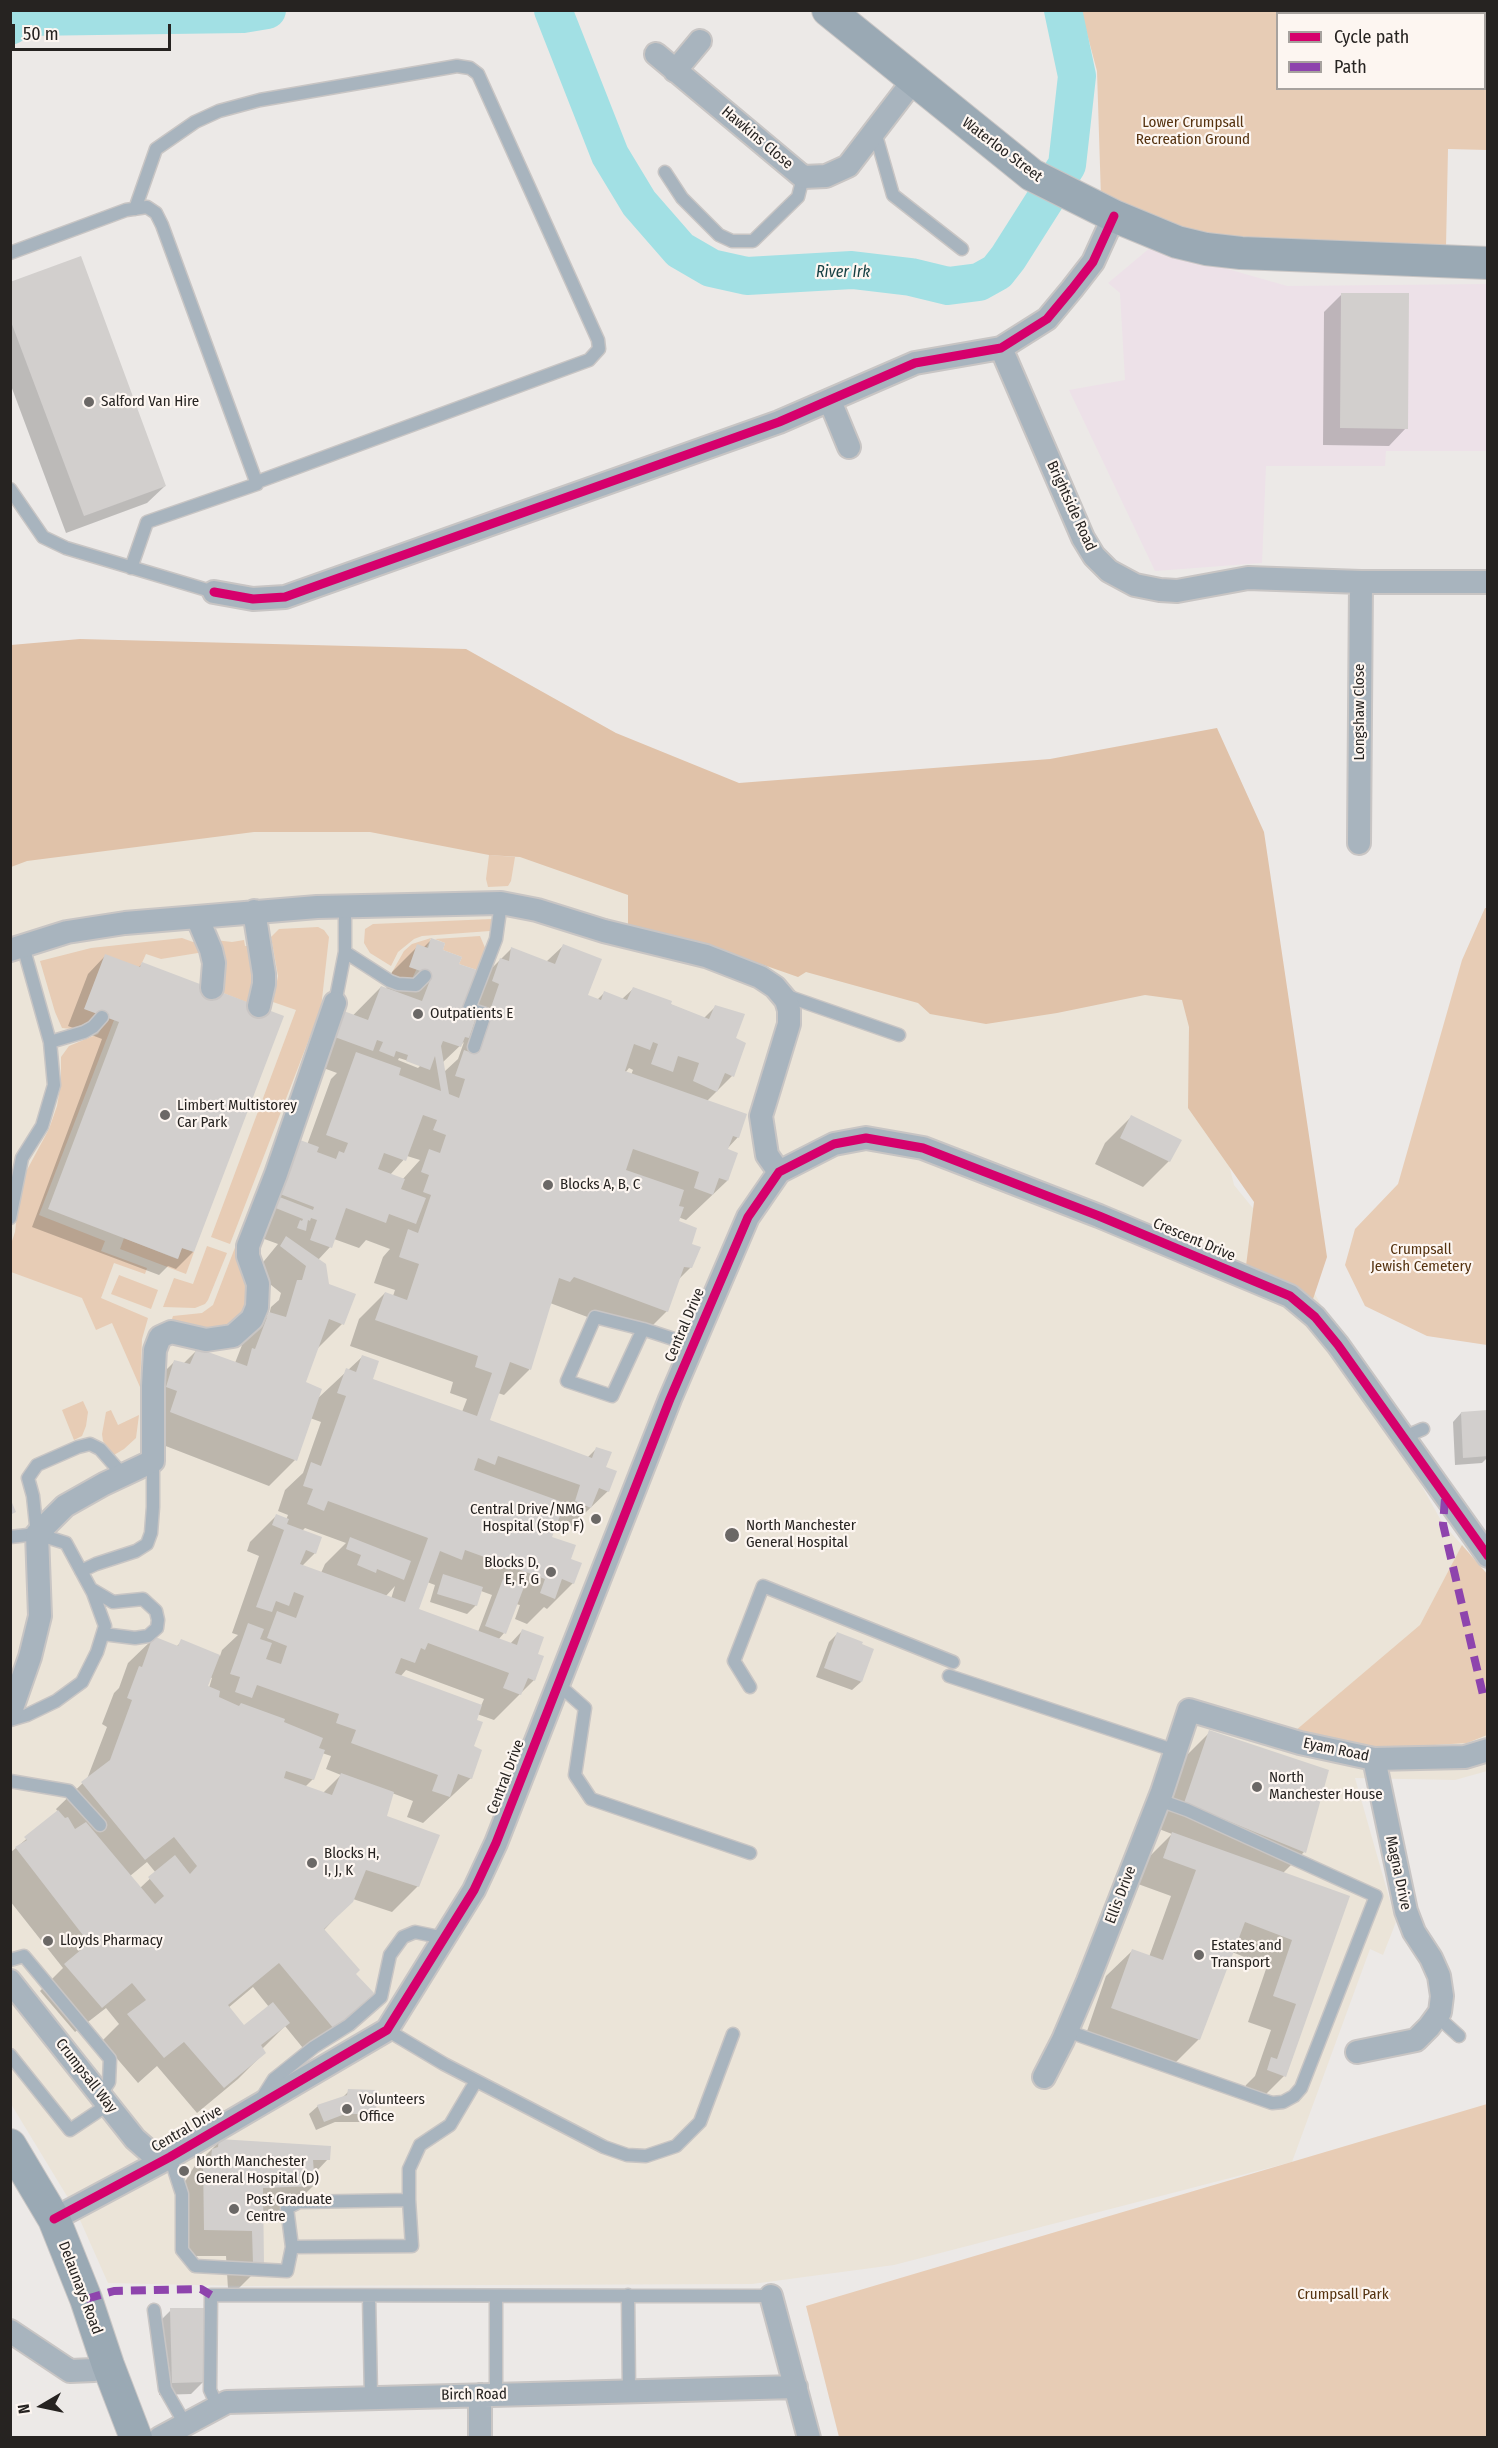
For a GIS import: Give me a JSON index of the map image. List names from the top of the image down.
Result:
{
  "streets": {
    "street": [
      "Hawkins Close",
      "Waterloo Street",
      "Brightside Road",
      "Longshaw Close",
      "Crescent Drive",
      "Central Drive",
      "Eyam Road",
      "Magna Drive",
      "Ellis Drive",
      "Crumpsall Way",
      "Delaunays Road",
      "Birch Road"
    ]
  },
  "crossings": [
    ["Hawkins Close", "Waterloo Street"],
    ["Brightside Road", "Longshaw Close"],
    ["Crescent Drive", "Central Drive"],
    ["Central Drive", "Crumpsall Way"],
    ["Central Drive", "Delaunays Road"],
    ["Eyam Road", "Magna Drive"],
    ["Eyam Road", "Ellis Drive"]
  ],
  "water": ["River Irk"],
  "parks": ["Lower Crumpsall Recreation Ground", "Crumpsall Jewish Cemetery", "Crumpsall Park"],
  "places": [
    "Salford Van Hire",
    "Outpatients E",
    "Limbert Multistorey Car Park",
    "Blocks A, B, C",
    "Central Drive/NMG Hospital (Stop F)",
    "North Manchester General Hospital",
    "Blocks D, E, F, G",
    "North Manchester House",
    "Blocks H, I, J, K",
    "Lloyds Pharmacy",
    "Estates and Transport",
    "Volunteers Office",
    "North Manchester General Hospital (D)",
    "Post Graduate Centre"
  ],
  "legend": ["Cycle path", "Path"],
  "scale_bar": "50 m",
  "north": "left"
}
